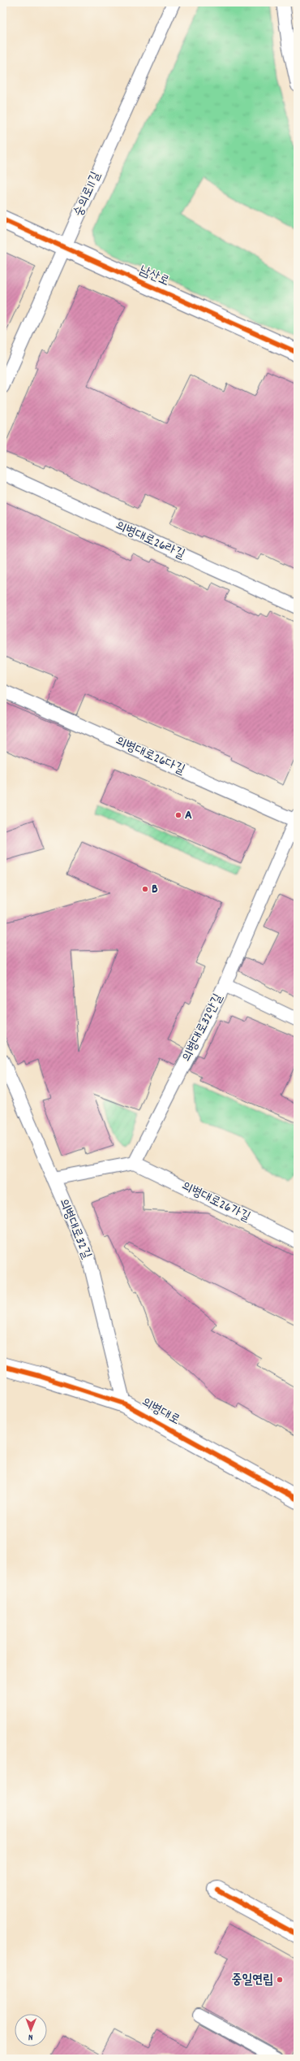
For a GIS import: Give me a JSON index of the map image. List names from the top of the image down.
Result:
{
  "streets": {
    "street": ["남산로", "의병대로"],
    "lane": [
      "숭의로11길",
      "의병대로26라길",
      "의병대로26다길",
      "의병대로32안길",
      "의병대로26가길",
      "의병대로32길"
    ]
  },
  "crossings": [
    ["숭의로11길", "남산로"],
    ["의병대로26다길", "의병대로32안길"],
    ["의병대로32안길", "의병대로26가길"],
    ["의병대로32길", "의병대로"]
  ],
  "places": ["A", "B", "중일연립"],
  "north": "bottom"
}
